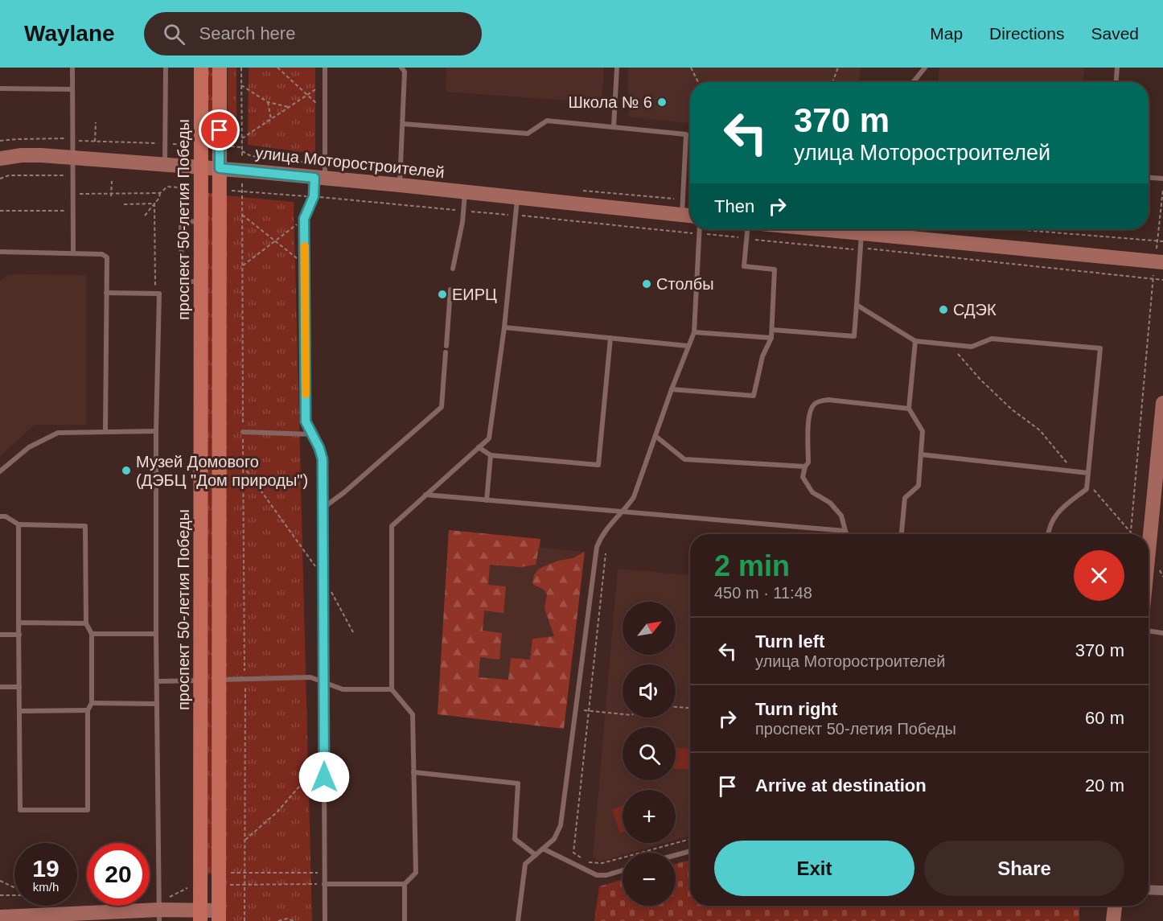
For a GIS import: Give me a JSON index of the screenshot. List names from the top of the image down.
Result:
{
  "streets": {
    "main road": ["проспект 50-летия Победы"],
    "street": ["улица Моторостроителей"]
  },
  "crossings": [
    ["улица Моторостроителей", "проспект 50-летия Победы"]
  ],
  "places": [
    "Школа № 6",
    "Столбы",
    "ЕИРЦ",
    "СДЭК",
    "Музей Домового (ДЭБЦ \"Дом природы\")"
  ],
  "north": "top right",
  "page": {
    "header": "Waylane",
    "search": "Search here",
    "nav": ["Map", "Directions", "Saved"],
    "turn": ["370 m", "улица Моторостроителей"],
    "then": "Then",
    "heading": ["2 min", "450 m · 11:48"],
    "map_buttons": ["+", "−"],
    "list": [
      {
        "name": "Turn left",
        "note": "улица Моторостроителей",
        "value": "370 m"
      },
      {
        "name": "Turn right",
        "note": "проспект 50-летия Победы",
        "value": "60 m"
      },
      {
        "name": "Arrive at destination",
        "value": "20 m"
      }
    ],
    "buttons": ["Exit", "Share"],
    "speed": "19 km/h",
    "limit": "20"
  }
}
